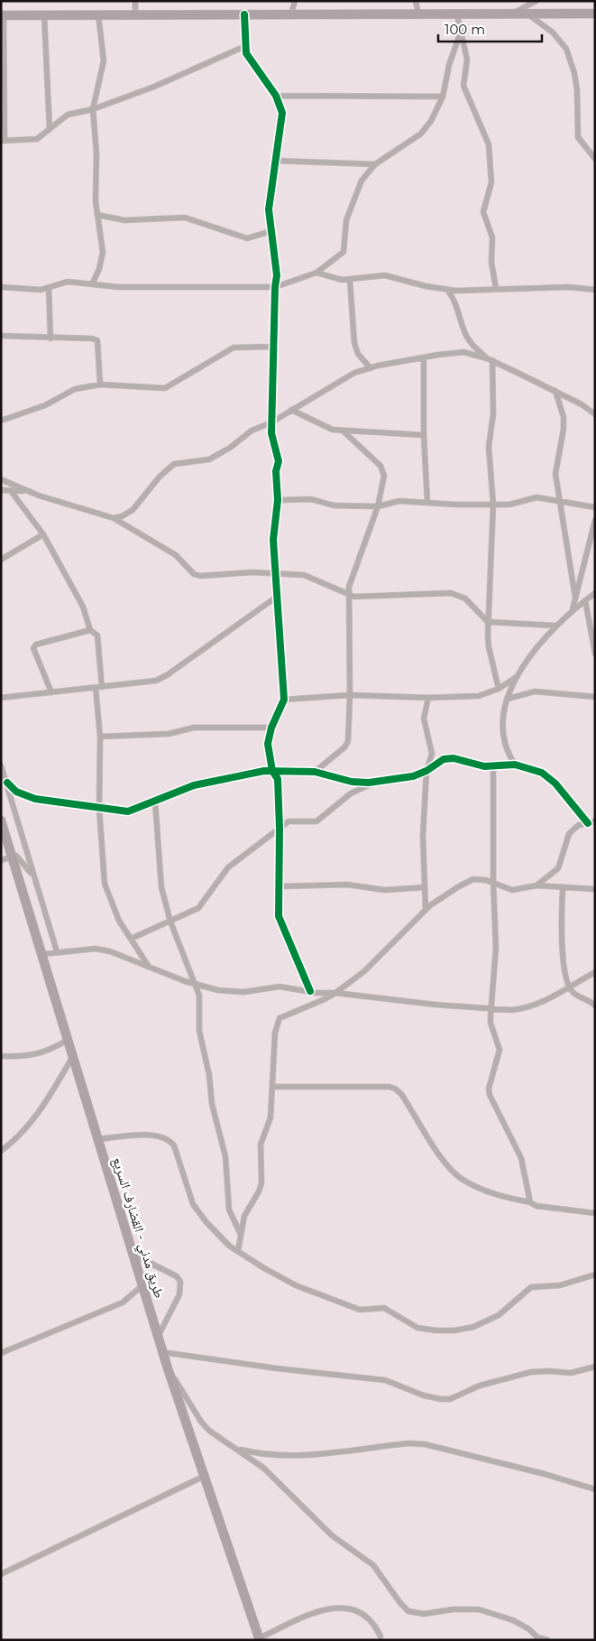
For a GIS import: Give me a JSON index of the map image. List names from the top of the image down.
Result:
{
  "streets": {
    "highway": ["طريق مدني - القضارف السريع"]
  },
  "scale_bar": "100 m"
}
